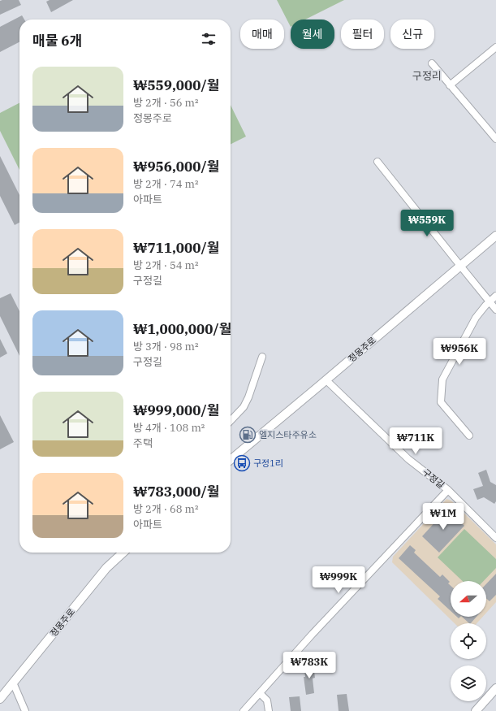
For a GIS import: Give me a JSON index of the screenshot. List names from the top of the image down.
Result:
{
  "streets": {
    "main road": ["정몽주로"],
    "street": ["구정길"]
  },
  "crossings": [
    ["정몽주로", "구정길"]
  ],
  "districts": ["구정리"],
  "places": {
    "fuel station": ["엘지스타주유소"],
    "bus stop": ["구정1리"]
  },
  "north": "left",
  "page": {
    "chip": [
      "매매",
      "월세",
      "필터",
      "신규"
    ],
    "heading": "매물 6개",
    "list": [
      {
        "name": "₩559,000/월",
        "note": "방 2개 · 56 m² · 정몽주로"
      },
      {
        "name": "₩956,000/월",
        "note": "방 2개 · 74 m² · 아파트"
      },
      {
        "name": "₩711,000/월",
        "note": "방 2개 · 54 m² · 구정길"
      },
      {
        "name": "₩1,000,000/월",
        "note": "방 3개 · 98 m² · 구정길"
      },
      {
        "name": "₩999,000/월",
        "note": "방 4개 · 108 m² · 주택"
      },
      {
        "name": "₩783,000/월",
        "note": "방 2개 · 68 m² · 아파트"
      }
    ],
    "price": [
      "₩559K",
      "₩956K",
      "₩711K",
      "₩1M",
      "₩999K",
      "₩783K"
    ]
  }
}
